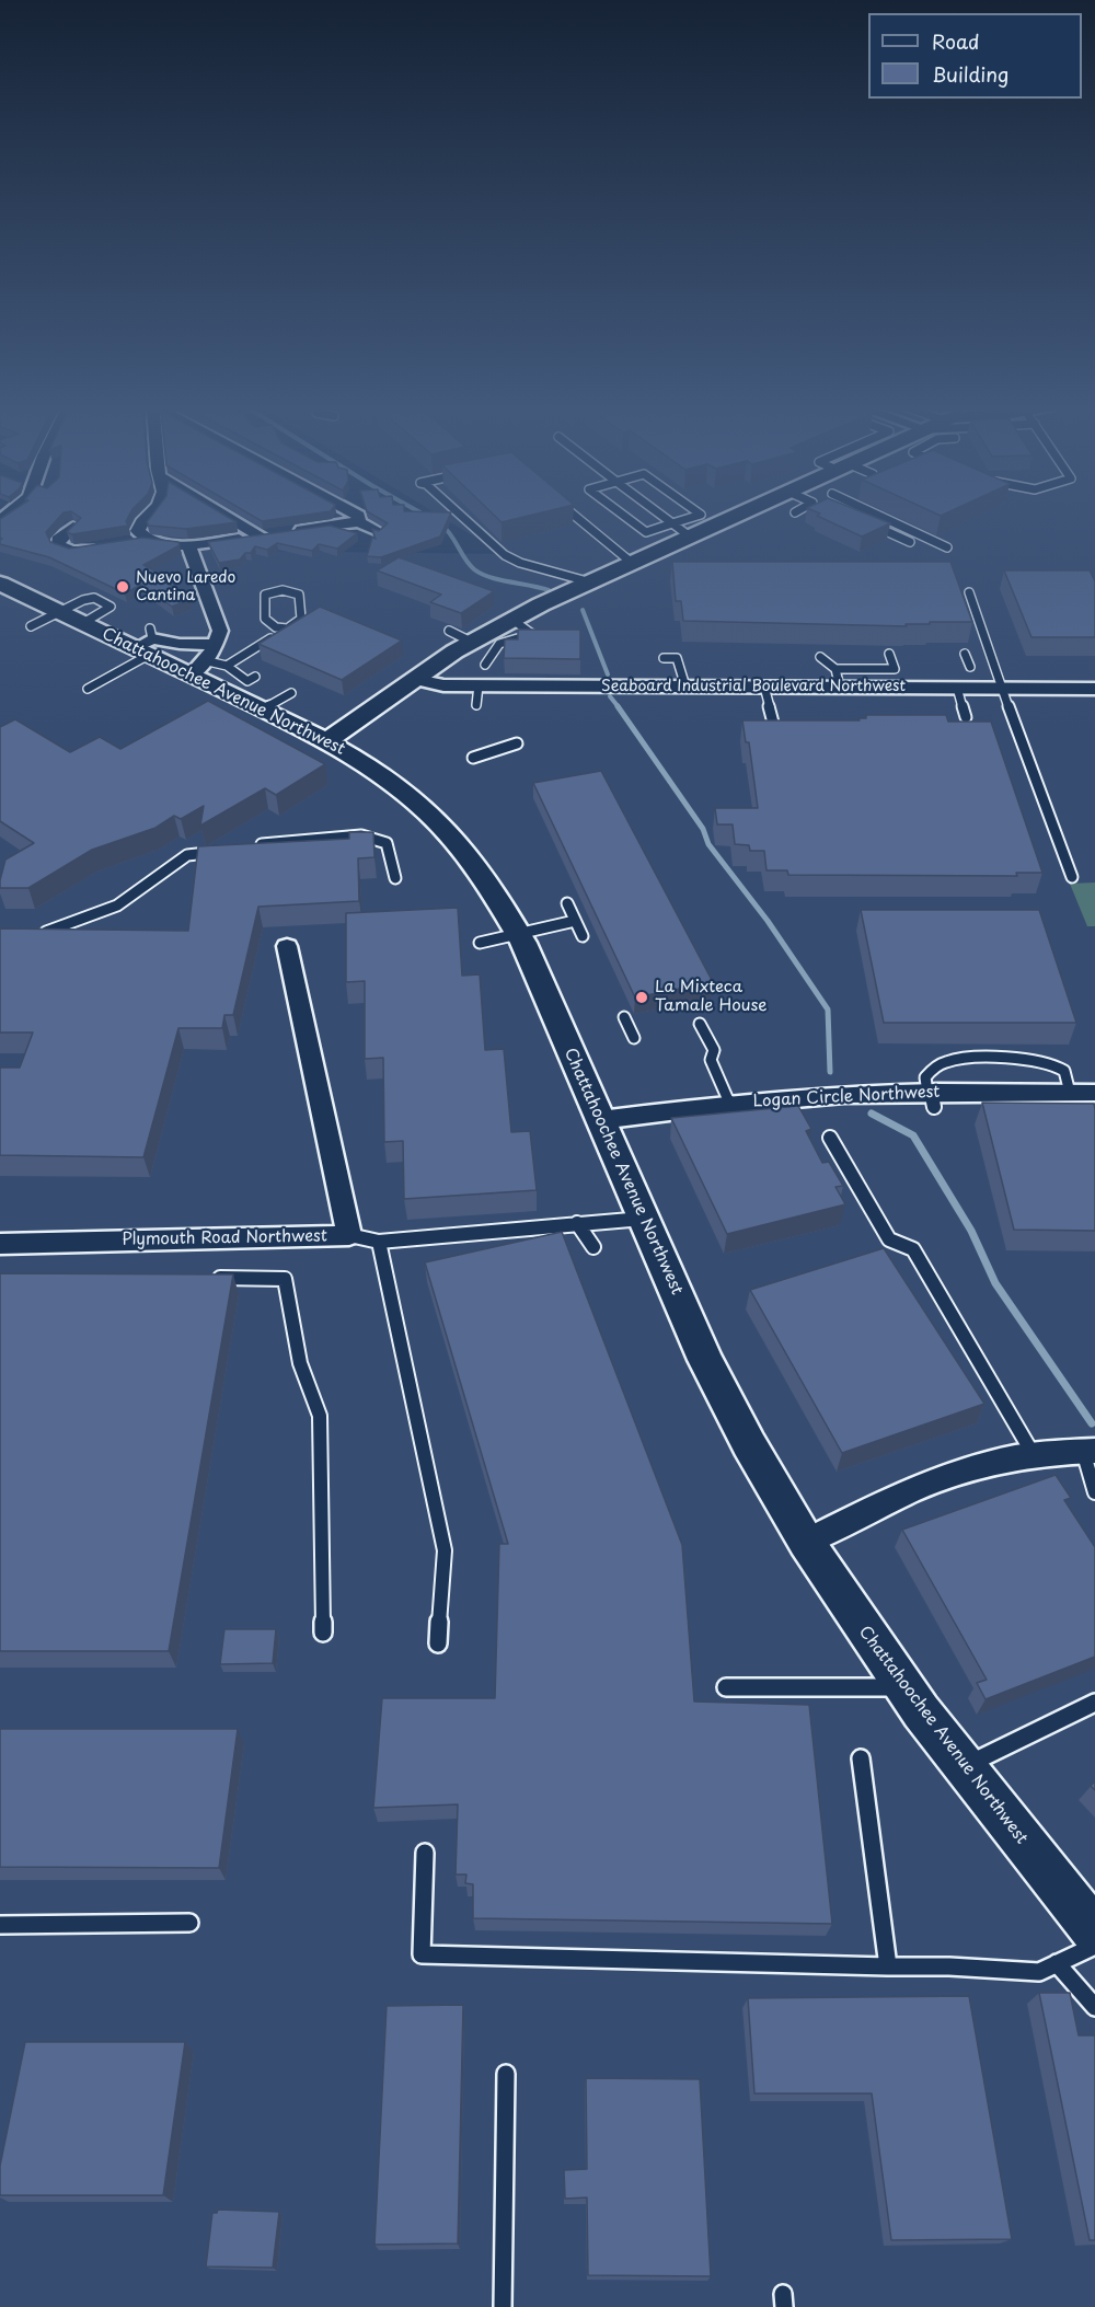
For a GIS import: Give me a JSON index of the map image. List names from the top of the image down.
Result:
{
  "streets": {
    "street": [
      "Seaboard Industrial Boulevard Northwest",
      "Chattahoochee Avenue Northwest",
      "Logan Circle Northwest",
      "Plymouth Road Northwest"
    ]
  },
  "crossings": [
    ["Chattahoochee Avenue Northwest", "Logan Circle Northwest"]
  ],
  "places": ["Nuevo Laredo Cantina", "La Mixteca Tamale House"],
  "legend": ["Road", "Building"]
}
